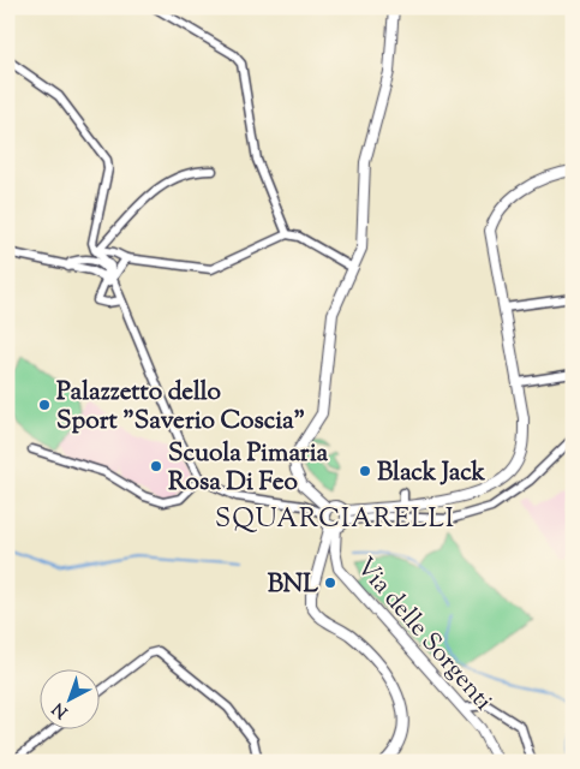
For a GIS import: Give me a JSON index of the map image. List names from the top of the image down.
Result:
{
  "streets": {
    "main road": ["Via delle Sorgenti"]
  },
  "districts": ["SQUARCIARELLI"],
  "places": [
    "Palazzetto dello Sport \"Saverio Coscia\"",
    "Scuola Pimaria Rosa Di Feo",
    "Black Jack",
    "BNL"
  ],
  "north": "bottom left"
}
